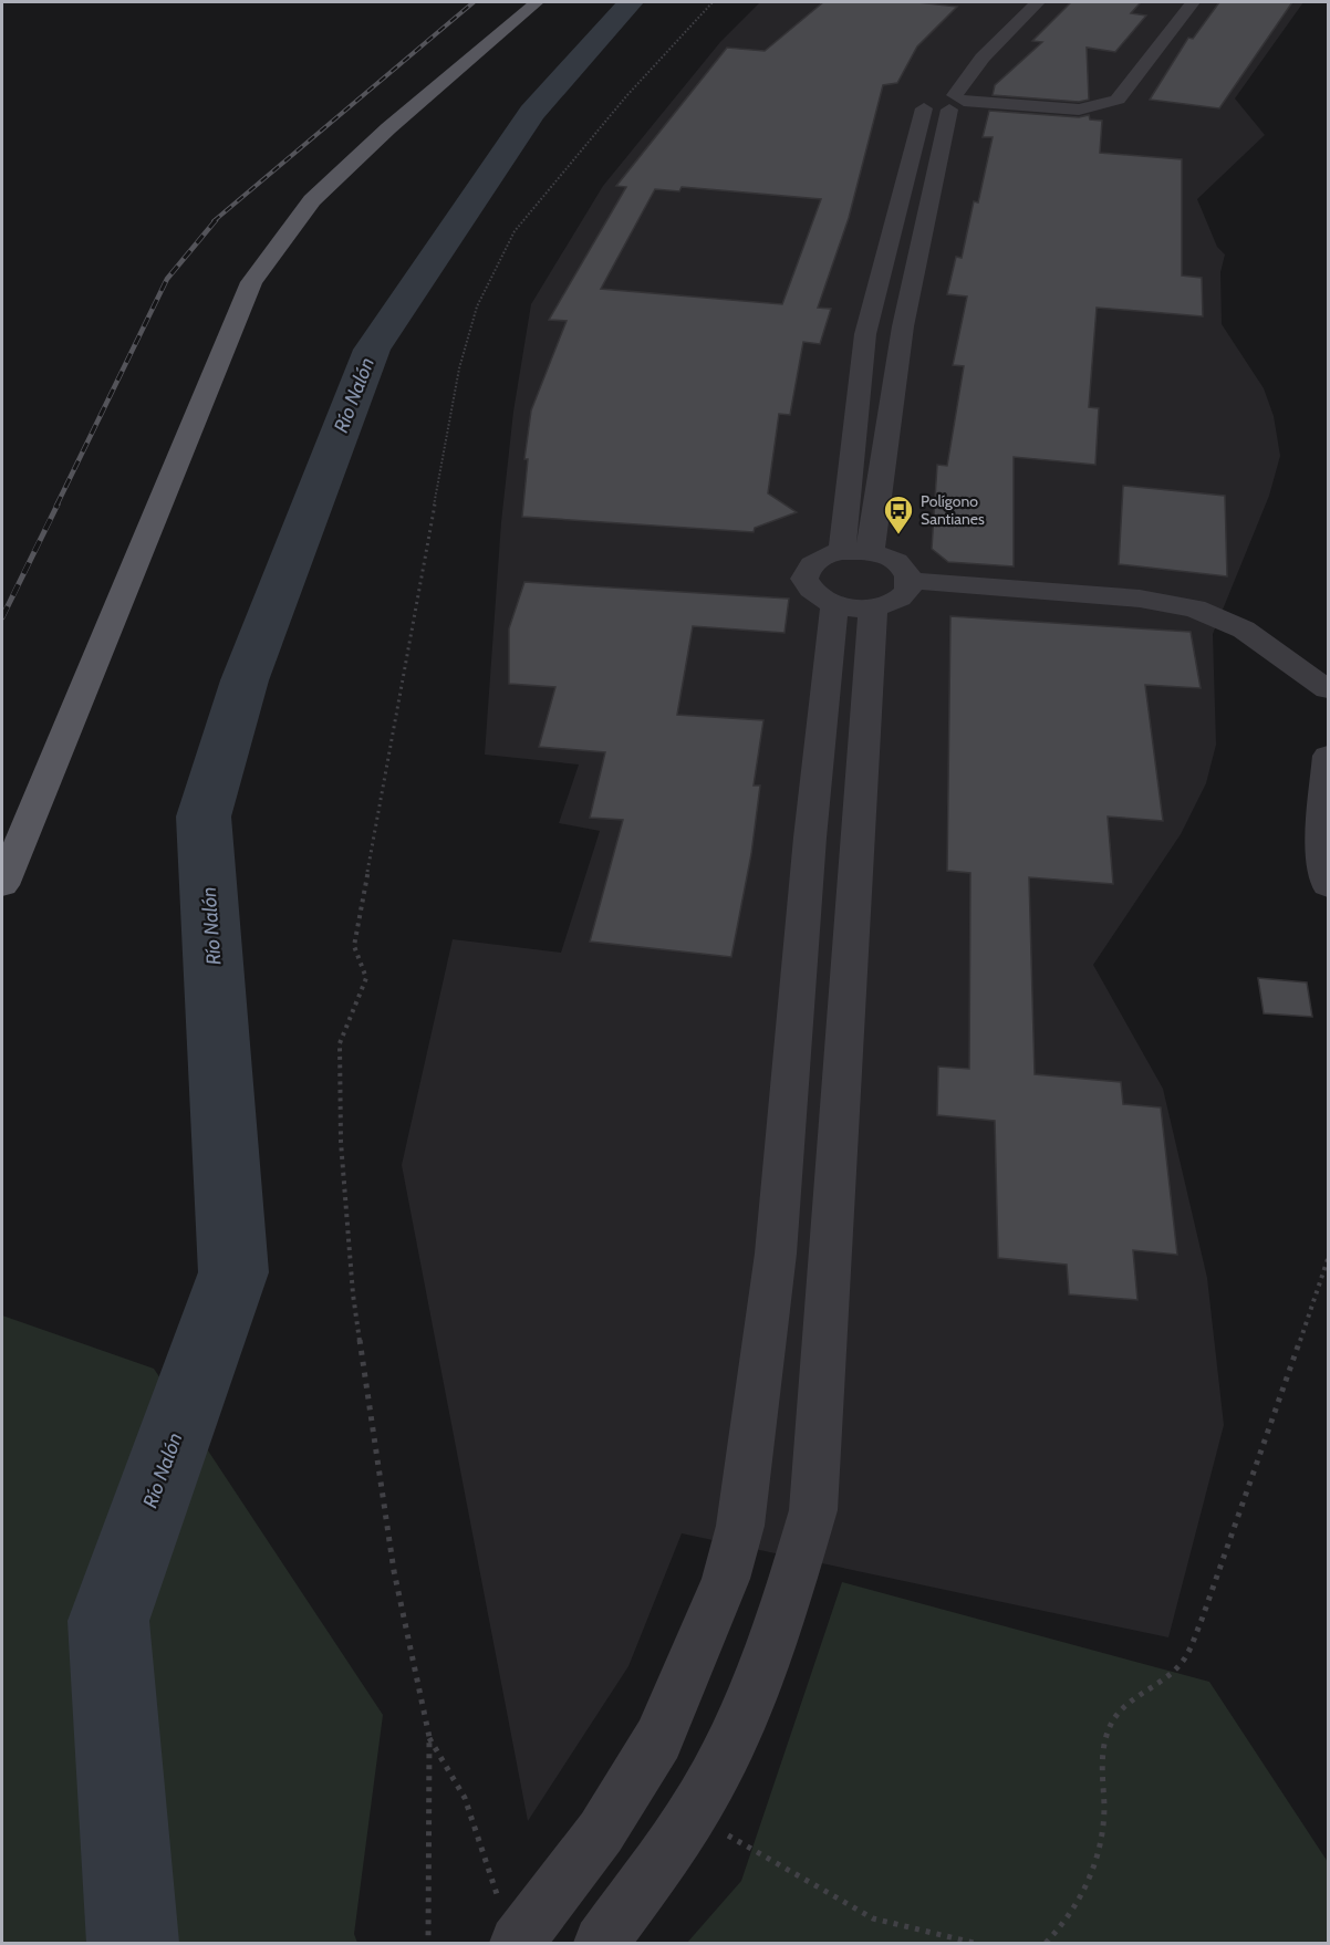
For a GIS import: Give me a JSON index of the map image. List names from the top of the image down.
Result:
{
  "water": ["Río Nalón"],
  "places": {
    "bus stop": ["Polígono Santianes"]
  }
}
